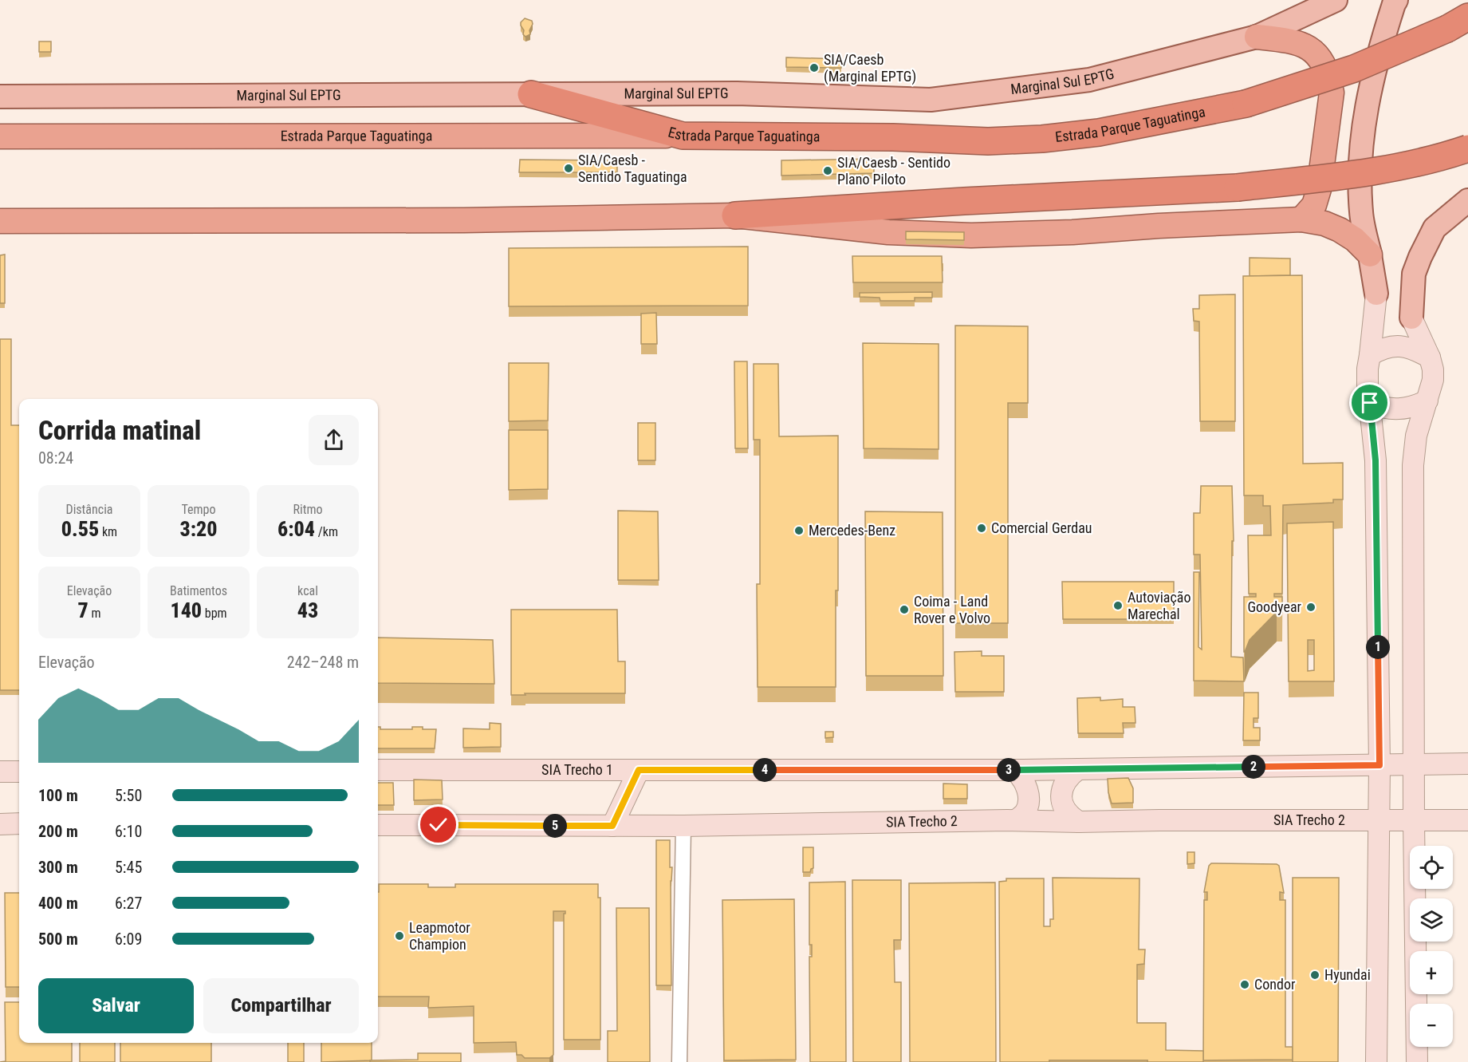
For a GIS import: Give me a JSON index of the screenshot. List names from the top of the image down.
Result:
{
  "streets": {
    "highway": ["Estrada Parque Taguatinga"],
    "main road": ["Marginal Sul EPTG", "SIA Trecho 1", "SIA Trecho 2"]
  },
  "places": [
    "SIA/Caesb (Marginal EPTG)",
    "SIA/Caesb - Sentido Taguatinga",
    "SIA/Caesb - Sentido Plano Piloto",
    "Comercial Gerdau",
    "Mercedes-Benz",
    "Autoviação Marechal",
    "Goodyear",
    "Coima - Land Rover e Volvo",
    "Leapmotor Champion",
    "Hyundai",
    "Condor"
  ],
  "page": {
    "heading": ["Corrida matinal", "08:24"],
    "stats": [
      ["Distância", "0.55 km"],
      ["Tempo", "3:20"],
      ["Ritmo", "6:04 /km"],
      ["Elevação", "7 m"],
      ["Batimentos", "140 bpm"],
      ["kcal", "43"]
    ],
    "pins": [
      "1",
      "2",
      "3",
      "4",
      "5"
    ],
    "chart": ["Elevação", "242–248 m"],
    "list": [
      {
        "name": "100 m",
        "note": "5:50"
      },
      {
        "name": "200 m",
        "note": "6:10"
      },
      {
        "name": "300 m",
        "note": "5:45"
      },
      {
        "name": "400 m",
        "note": "6:27"
      },
      {
        "name": "500 m",
        "note": "6:09"
      }
    ],
    "map_buttons": ["+", "−"],
    "buttons": ["Salvar", "Compartilhar"]
  }
}
